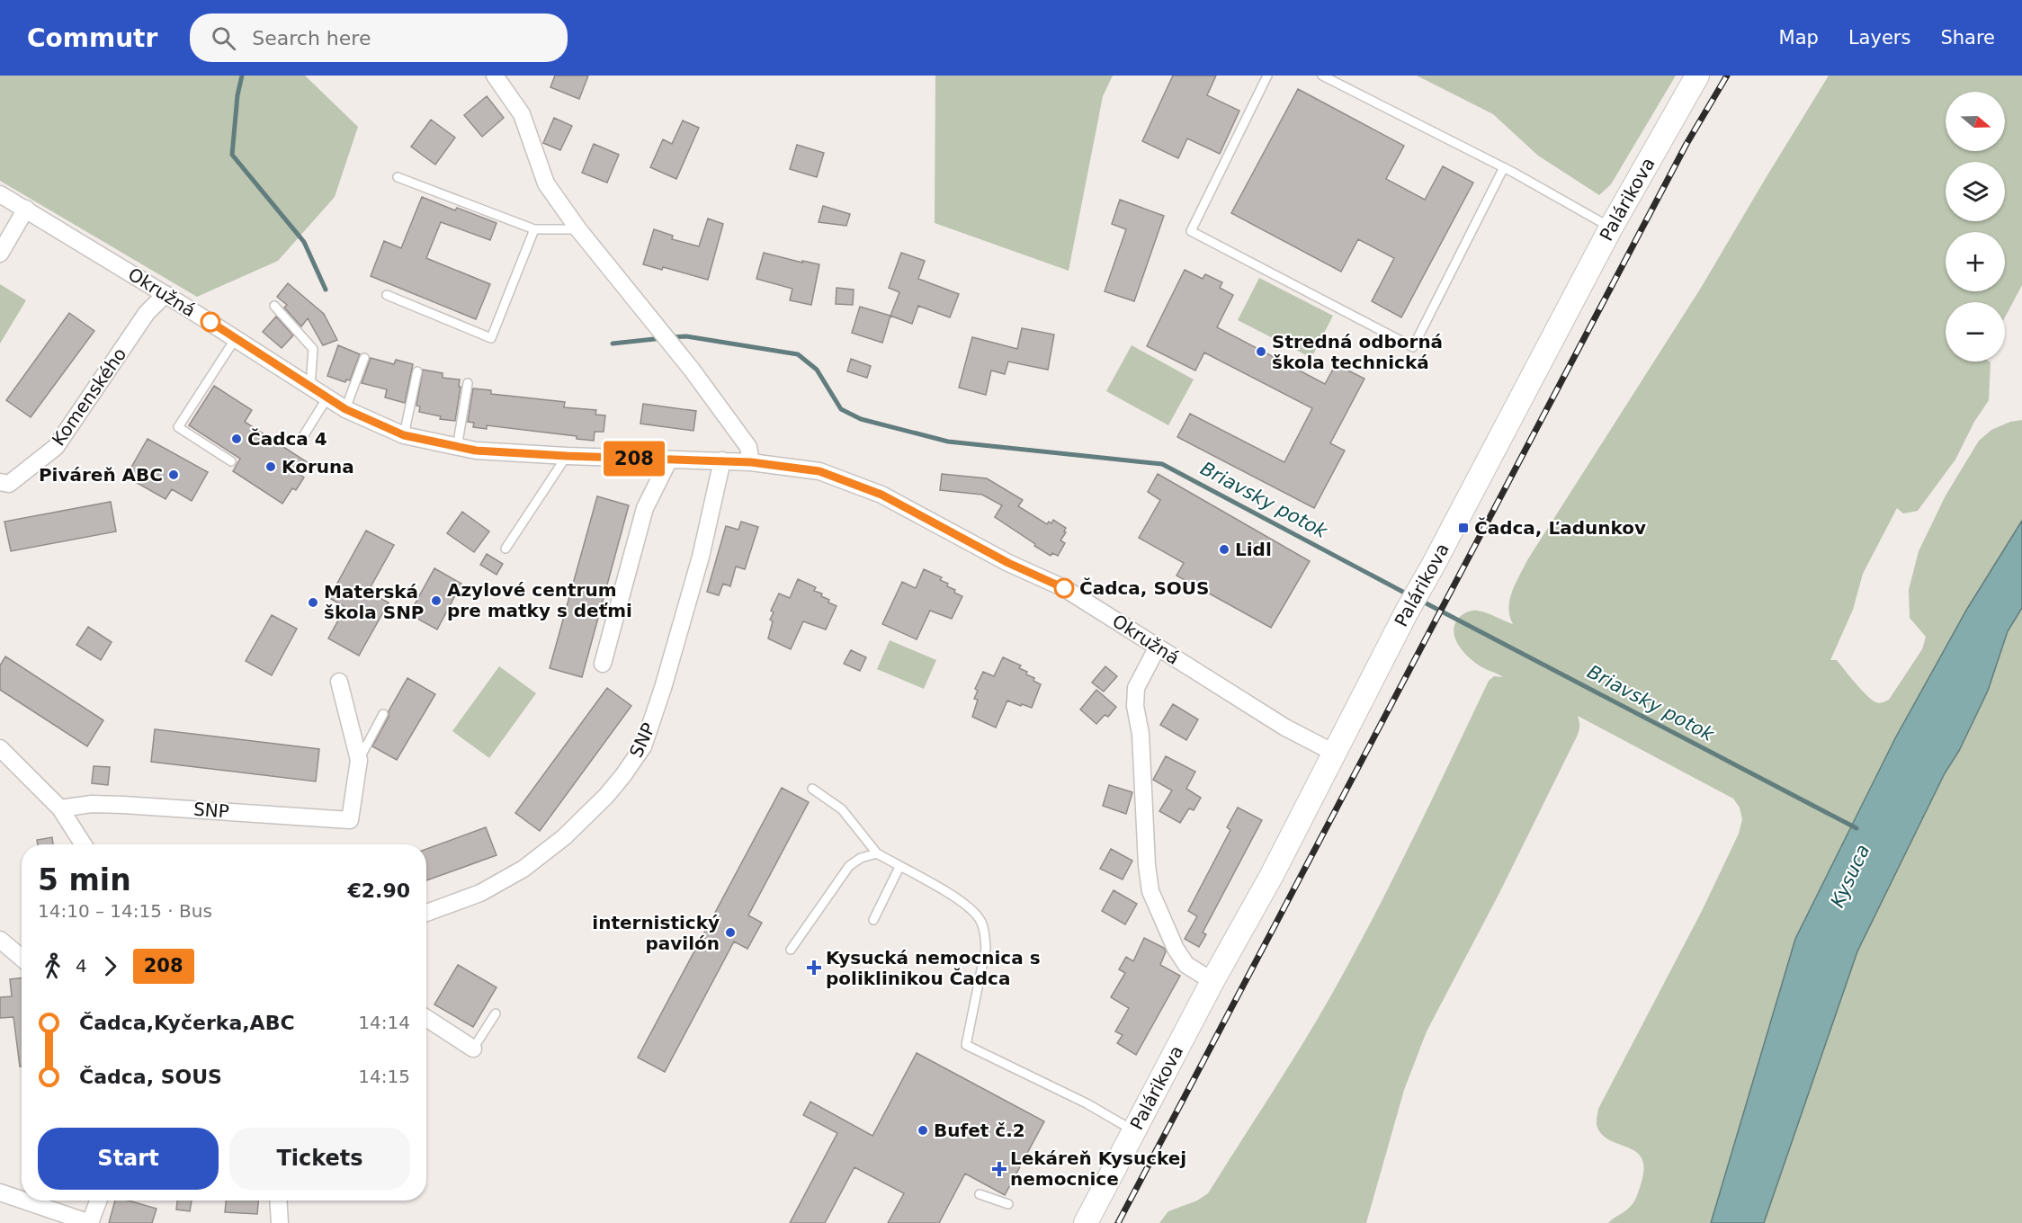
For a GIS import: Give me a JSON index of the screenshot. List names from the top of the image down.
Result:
{
  "streets": {
    "main road": ["Palárikova"],
    "street": ["Okružná", "Komenského", "SNP"]
  },
  "crossings": [
    ["Palárikova", "Okružná"],
    ["Okružná", "Komenského"],
    ["Okružná", "SNP"]
  ],
  "water": ["Briavsky potok", "Kysuca"],
  "places": {
    "other": [
      "Stredná odborná škola technická",
      "Čadca 4",
      "Koruna",
      "Piváreň ABC",
      "Lidl",
      "Čadca, SOUS",
      "Azylové centrum pre matky s deťmi",
      "Materská škola SNP",
      "internistický pavilón",
      "Bufet č.2"
    ],
    "transit": ["Čadca, Ľadunkov"],
    "health": ["Kysucká nemocnica s poliklinikou Čadca", "Lekáreň Kysuckej nemocnice"]
  },
  "lines": ["bus line 208"],
  "north": "right",
  "page": {
    "header": "Commutr",
    "search": "Search here",
    "nav": ["Map", "Layers", "Share"],
    "on_map": "208",
    "map_buttons": ["+", "−"],
    "heading": ["5 min", "14:10 – 14:15 · Bus", "€2.90"],
    "legs": ["4", "208"],
    "list": [
      {
        "name": "Čadca,Kyčerka,ABC",
        "value": "14:14"
      },
      {
        "name": "Čadca, SOUS",
        "value": "14:15"
      }
    ],
    "buttons": ["Start", "Tickets"]
  }
}
